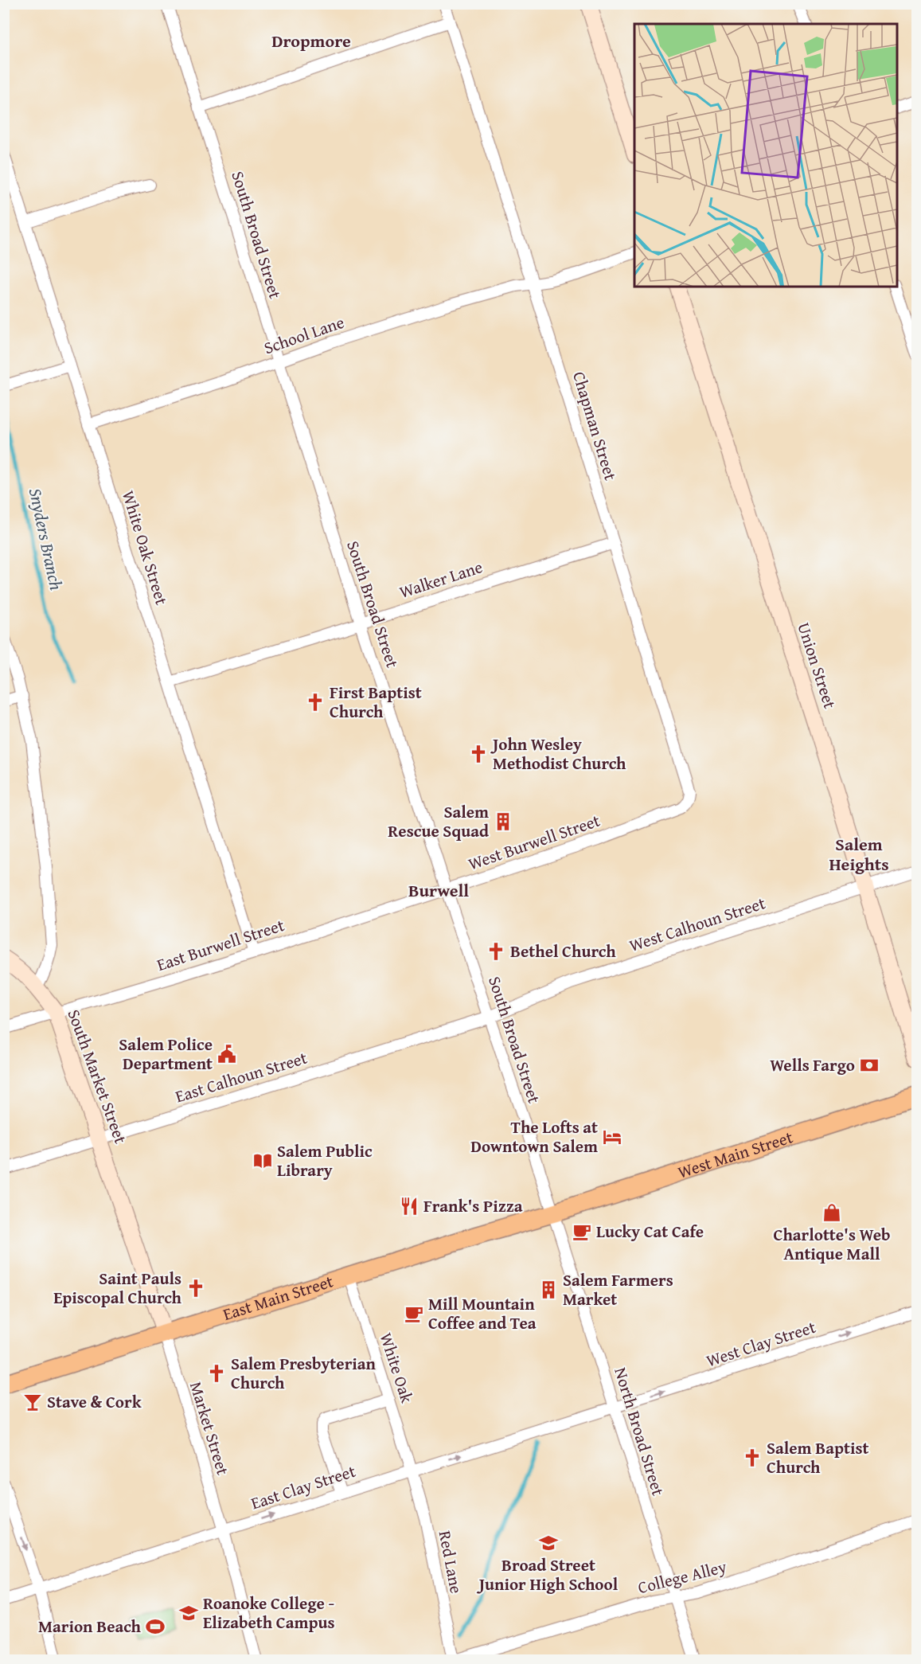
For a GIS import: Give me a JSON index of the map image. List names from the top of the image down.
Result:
{
  "streets": {
    "main road": ["West Main Street", "East Main Street"],
    "street": [
      "South Broad Street",
      "School Lane",
      "Chapman Street",
      "White Oak Street",
      "Walker Lane",
      "Union Street",
      "West Burwell Street",
      "West Calhoun Street",
      "East Burwell Street",
      "South Market Street",
      "East Calhoun Street",
      "West Clay Street",
      "White Oak",
      "Market Street",
      "North Broad Street",
      "East Clay Street",
      "Red Lane",
      "College Alley"
    ]
  },
  "crossings": [
    ["South Broad Street", "School Lane"],
    ["South Broad Street", "Walker Lane"],
    ["South Broad Street", "West Burwell Street"],
    ["South Broad Street", "West Calhoun Street"],
    ["South Broad Street", "East Burwell Street"],
    ["South Broad Street", "East Calhoun Street"],
    ["South Broad Street", "West Main Street"],
    ["South Broad Street", "East Main Street"],
    ["South Broad Street", "North Broad Street"],
    ["School Lane", "Chapman Street"],
    ["School Lane", "White Oak Street"],
    ["Chapman Street", "Walker Lane"],
    ["Chapman Street", "West Burwell Street"],
    ["White Oak Street", "Walker Lane"],
    ["White Oak Street", "East Burwell Street"],
    ["Union Street", "West Calhoun Street"],
    ["West Burwell Street", "East Burwell Street"],
    ["West Calhoun Street", "East Calhoun Street"],
    ["East Burwell Street", "South Market Street"],
    ["South Market Street", "East Calhoun Street"],
    ["South Market Street", "East Main Street"],
    ["South Market Street", "Market Street"],
    ["West Main Street", "East Main Street"],
    ["West Main Street", "North Broad Street"],
    ["East Main Street", "White Oak"],
    ["East Main Street", "Market Street"],
    ["East Main Street", "North Broad Street"],
    ["West Clay Street", "North Broad Street"],
    ["West Clay Street", "East Clay Street"],
    ["White Oak", "East Clay Street"],
    ["White Oak", "Red Lane"],
    ["Market Street", "East Clay Street"],
    ["North Broad Street", "East Clay Street"],
    ["North Broad Street", "College Alley"],
    ["East Clay Street", "Red Lane"],
    ["Red Lane", "College Alley"]
  ],
  "one_way": ["West Clay Street", "East Clay Street"],
  "districts": ["Dropmore", "Salem Heights", "Burwell"],
  "water": ["Snyders Branch"],
  "places": {
    "church": [
      "First Baptist Church",
      "John Wesley Methodist Church",
      "Bethel Church",
      "Saint Pauls Episcopal Church",
      "Salem Presbyterian Church",
      "Salem Baptist Church"
    ],
    "building": ["Salem Rescue Squad", "Salem Farmers Market"],
    "public building": ["Salem Police Department"],
    "bank": ["Wells Fargo"],
    "hotel": ["The Lofts at Downtown Salem"],
    "library": ["Salem Public Library"],
    "restaurant": ["Frank's Pizza"],
    "shop": ["Charlotte's Web Antique Mall"],
    "cafe": ["Lucky Cat Cafe", "Mill Mountain Coffee and Tea"],
    "bar": ["Stave & Cork"],
    "school or university": ["Broad Street Junior High School", "Roanoke College - Elizabeth Campus"],
    "sports": ["Marion Beach"]
  }
}
